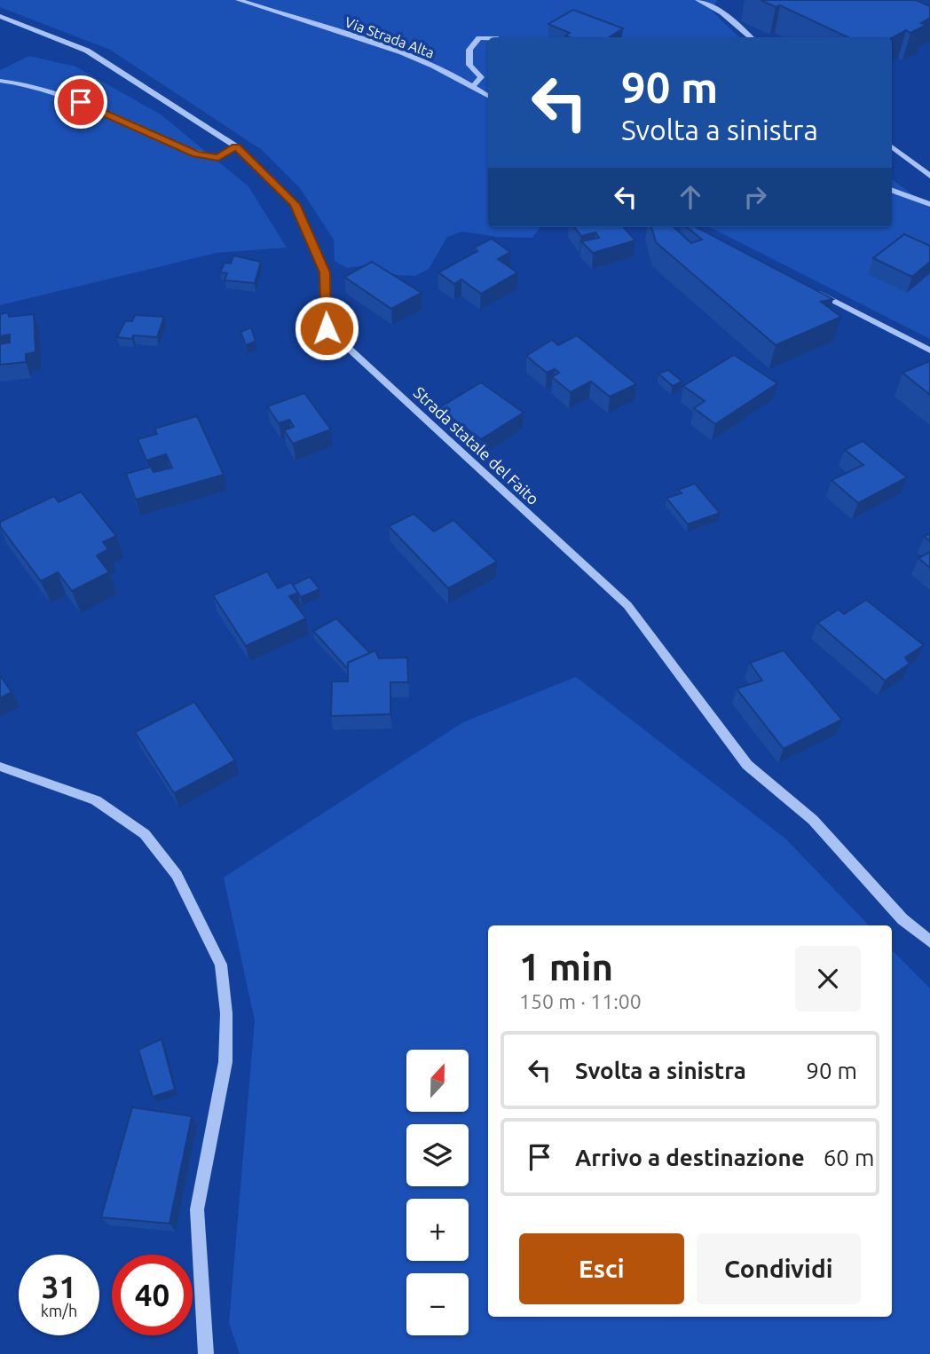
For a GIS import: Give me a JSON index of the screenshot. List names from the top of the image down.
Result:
{
  "streets": {
    "street": ["Via Strada Alta", "Strada statale del Faito"]
  },
  "north": "top",
  "page": {
    "turn": ["90 m", "Svolta a sinistra"],
    "heading": ["1 min", "150 m · 11:00"],
    "list": [
      {
        "name": "Svolta a sinistra",
        "value": "90 m"
      },
      {
        "name": "Arrivo a destinazione",
        "value": "60 m"
      }
    ],
    "map_buttons": ["+", "−"],
    "buttons": ["Esci", "Condividi"],
    "speed": "31 km/h",
    "limit": "40"
  }
}
